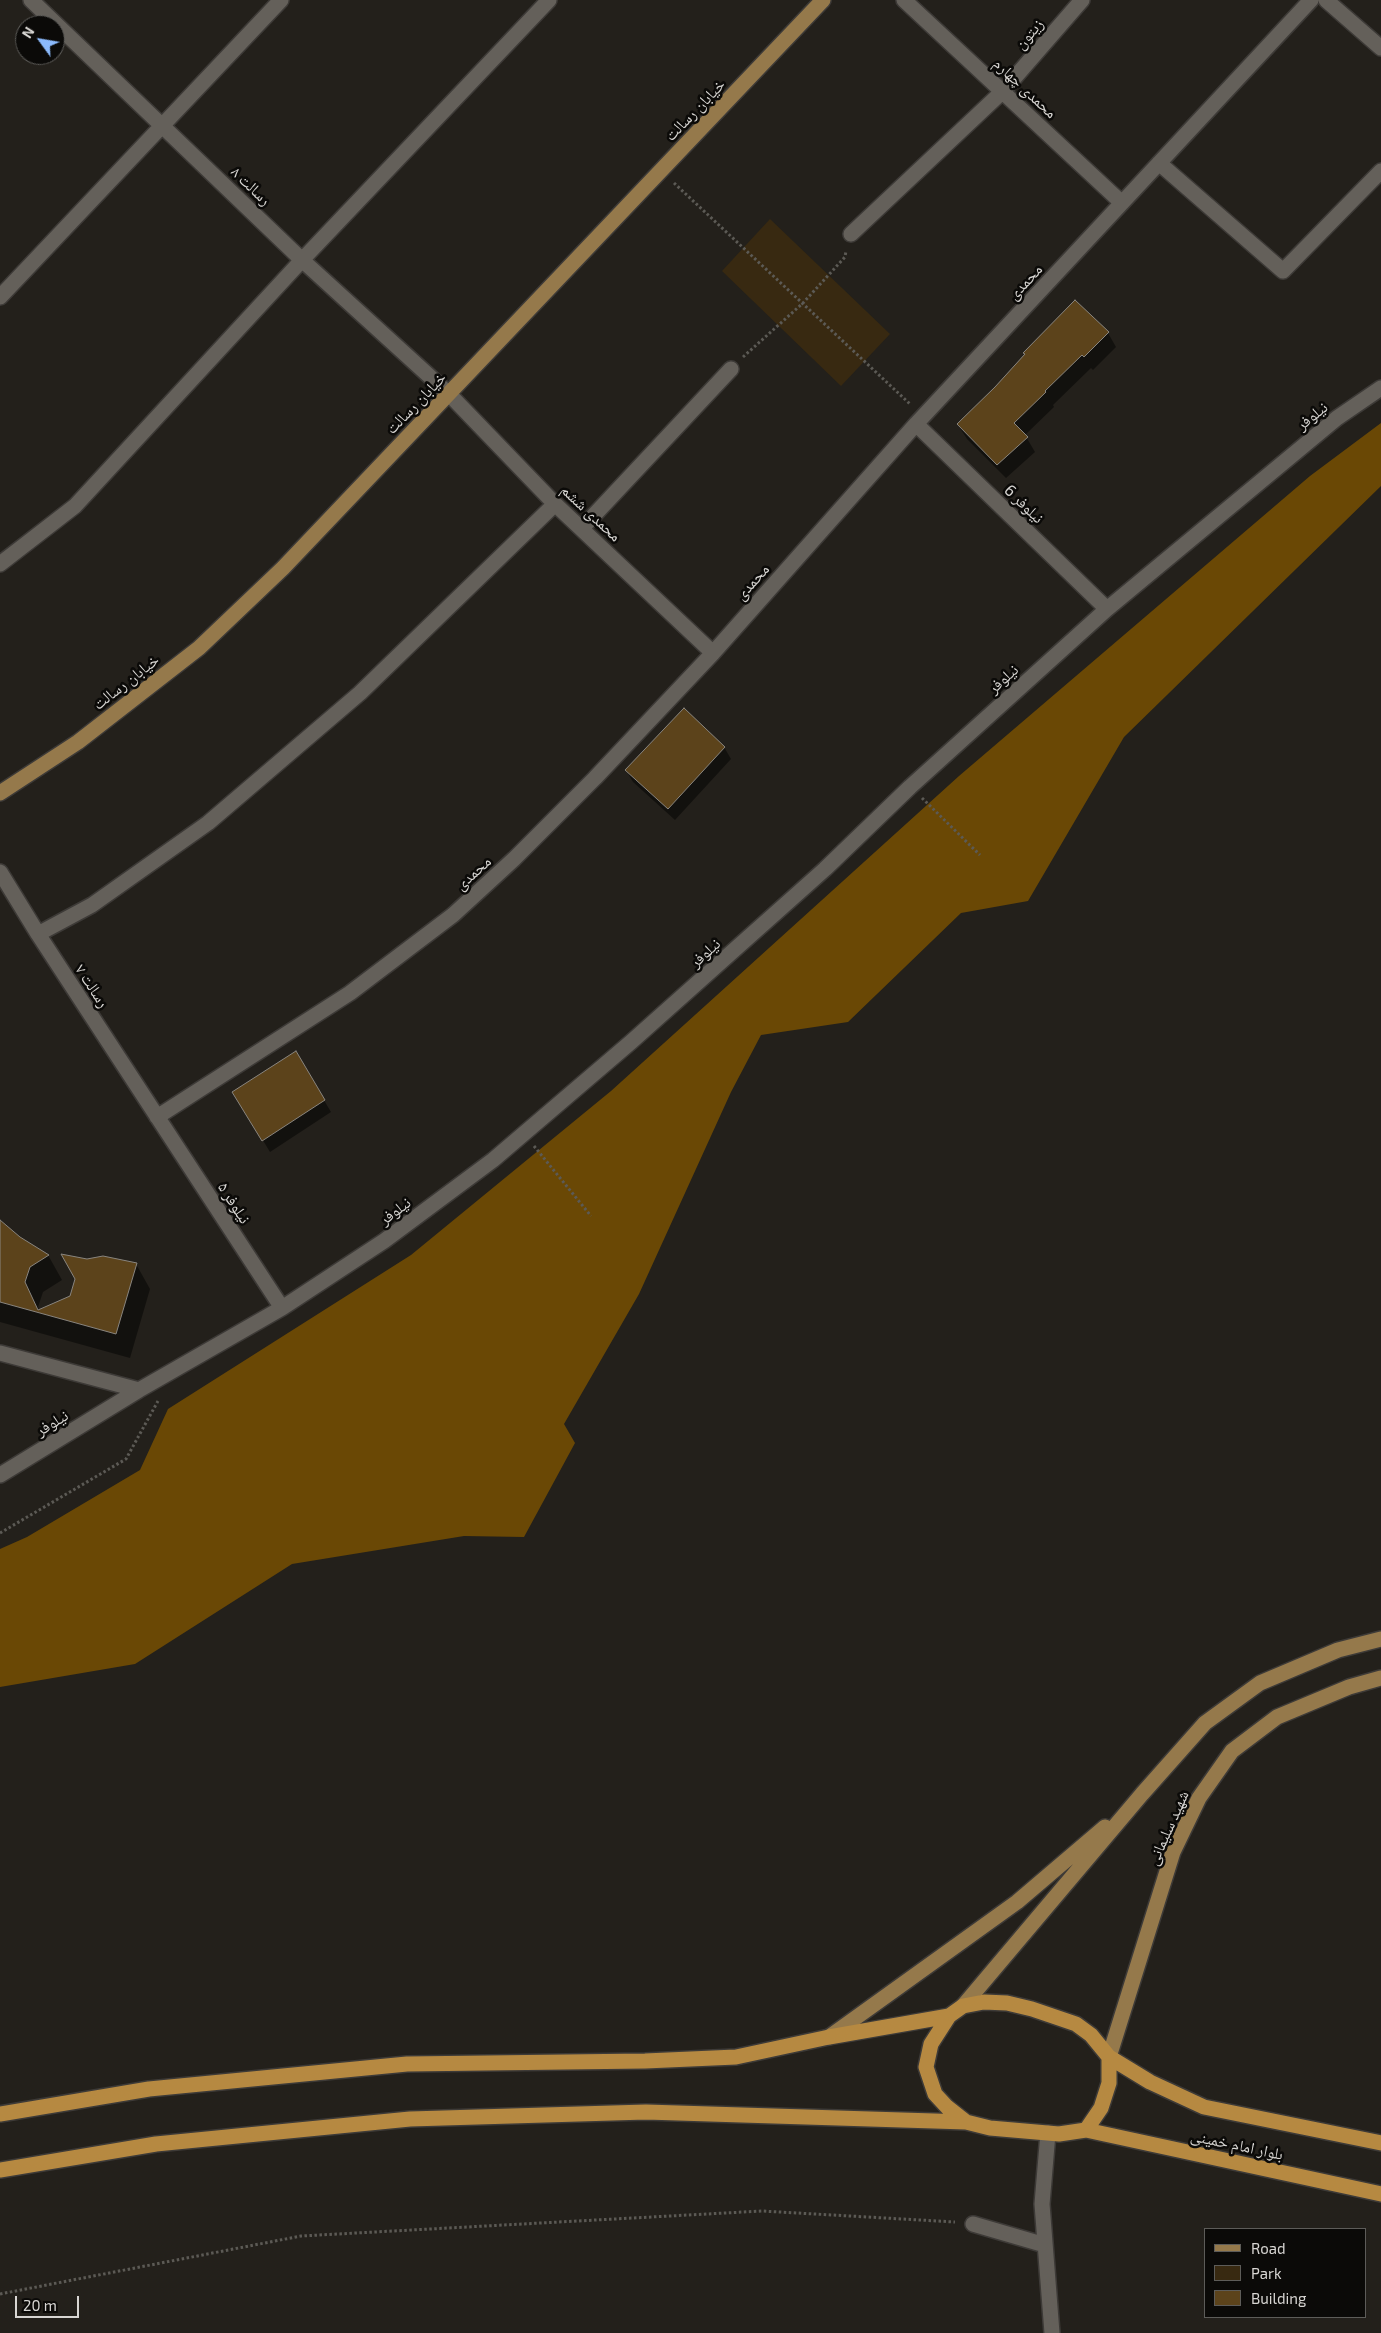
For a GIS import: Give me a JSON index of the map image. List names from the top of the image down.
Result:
{
  "streets": {
    "highway": ["بلوار امام خمینی"],
    "main road": ["خیابان رسالت", "شهید سلیمانی"],
    "street": [
      "زیتون",
      "محمدی چهارم",
      "۸ رسالت",
      "محمدی",
      "نیلوفر",
      "نیلوفر 6",
      "محمدی ششم",
      "رسالت ۷",
      "نیلوفر ۵"
    ]
  },
  "crossings": [
    ["زیتون", "محمدی چهارم"],
    ["محمدی چهارم", "محمدی"],
    ["خیابان رسالت", "۸ رسالت"],
    ["خیابان رسالت", "محمدی ششم"],
    ["۸ رسالت", "محمدی ششم"],
    ["محمدی", "نیلوفر 6"],
    ["محمدی", "محمدی ششم"],
    ["محمدی", "رسالت ۷"],
    ["محمدی", "نیلوفر ۵"],
    ["نیلوفر", "نیلوفر 6"],
    ["نیلوفر", "نیلوفر ۵"],
    ["رسالت ۷", "نیلوفر ۵"],
    ["شهید سلیمانی", "بلوار امام خمینی"]
  ],
  "legend": ["Road", "Park", "Building"],
  "scale_bar": "20 m",
  "north": "top left"
}
